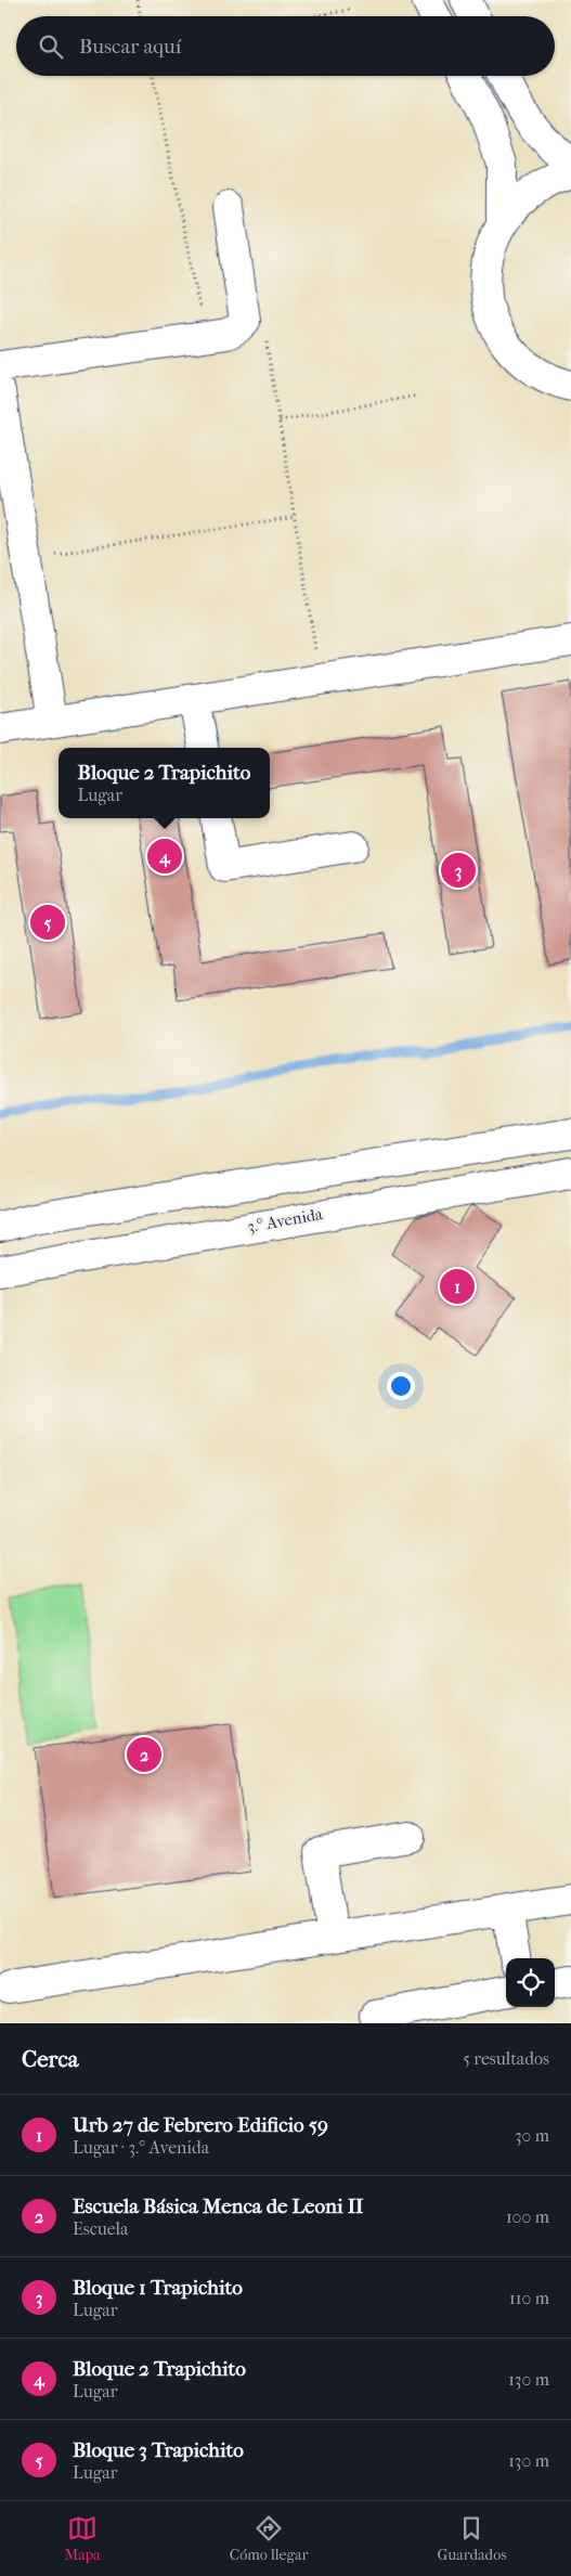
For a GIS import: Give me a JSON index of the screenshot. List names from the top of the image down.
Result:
{
  "streets": {
    "street": ["3.° Avenida"]
  },
  "page": {
    "search": "Buscar aquí",
    "popup": ["Bloque 2 Trapichito", "Lugar"],
    "pins": [
      "4",
      "3",
      "5",
      "1",
      "2"
    ],
    "heading": ["Cerca", "5 resultados"],
    "list": [
      {
        "mark": "1",
        "name": "Urb 27 de Febrero Edificio 59",
        "note": "Lugar · 3.° Avenida",
        "value": "30 m"
      },
      {
        "mark": "2",
        "name": "Escuela Básica Menca de Leoni II",
        "note": "Escuela",
        "value": "100 m"
      },
      {
        "mark": "3",
        "name": "Bloque 1 Trapichito",
        "note": "Lugar",
        "value": "110 m"
      },
      {
        "mark": "4",
        "name": "Bloque 2 Trapichito",
        "note": "Lugar",
        "value": "130 m"
      },
      {
        "mark": "5",
        "name": "Bloque 3 Trapichito",
        "note": "Lugar",
        "value": "130 m"
      }
    ],
    "nav": ["Mapa", "Cómo llegar", "Guardados"]
  }
}
